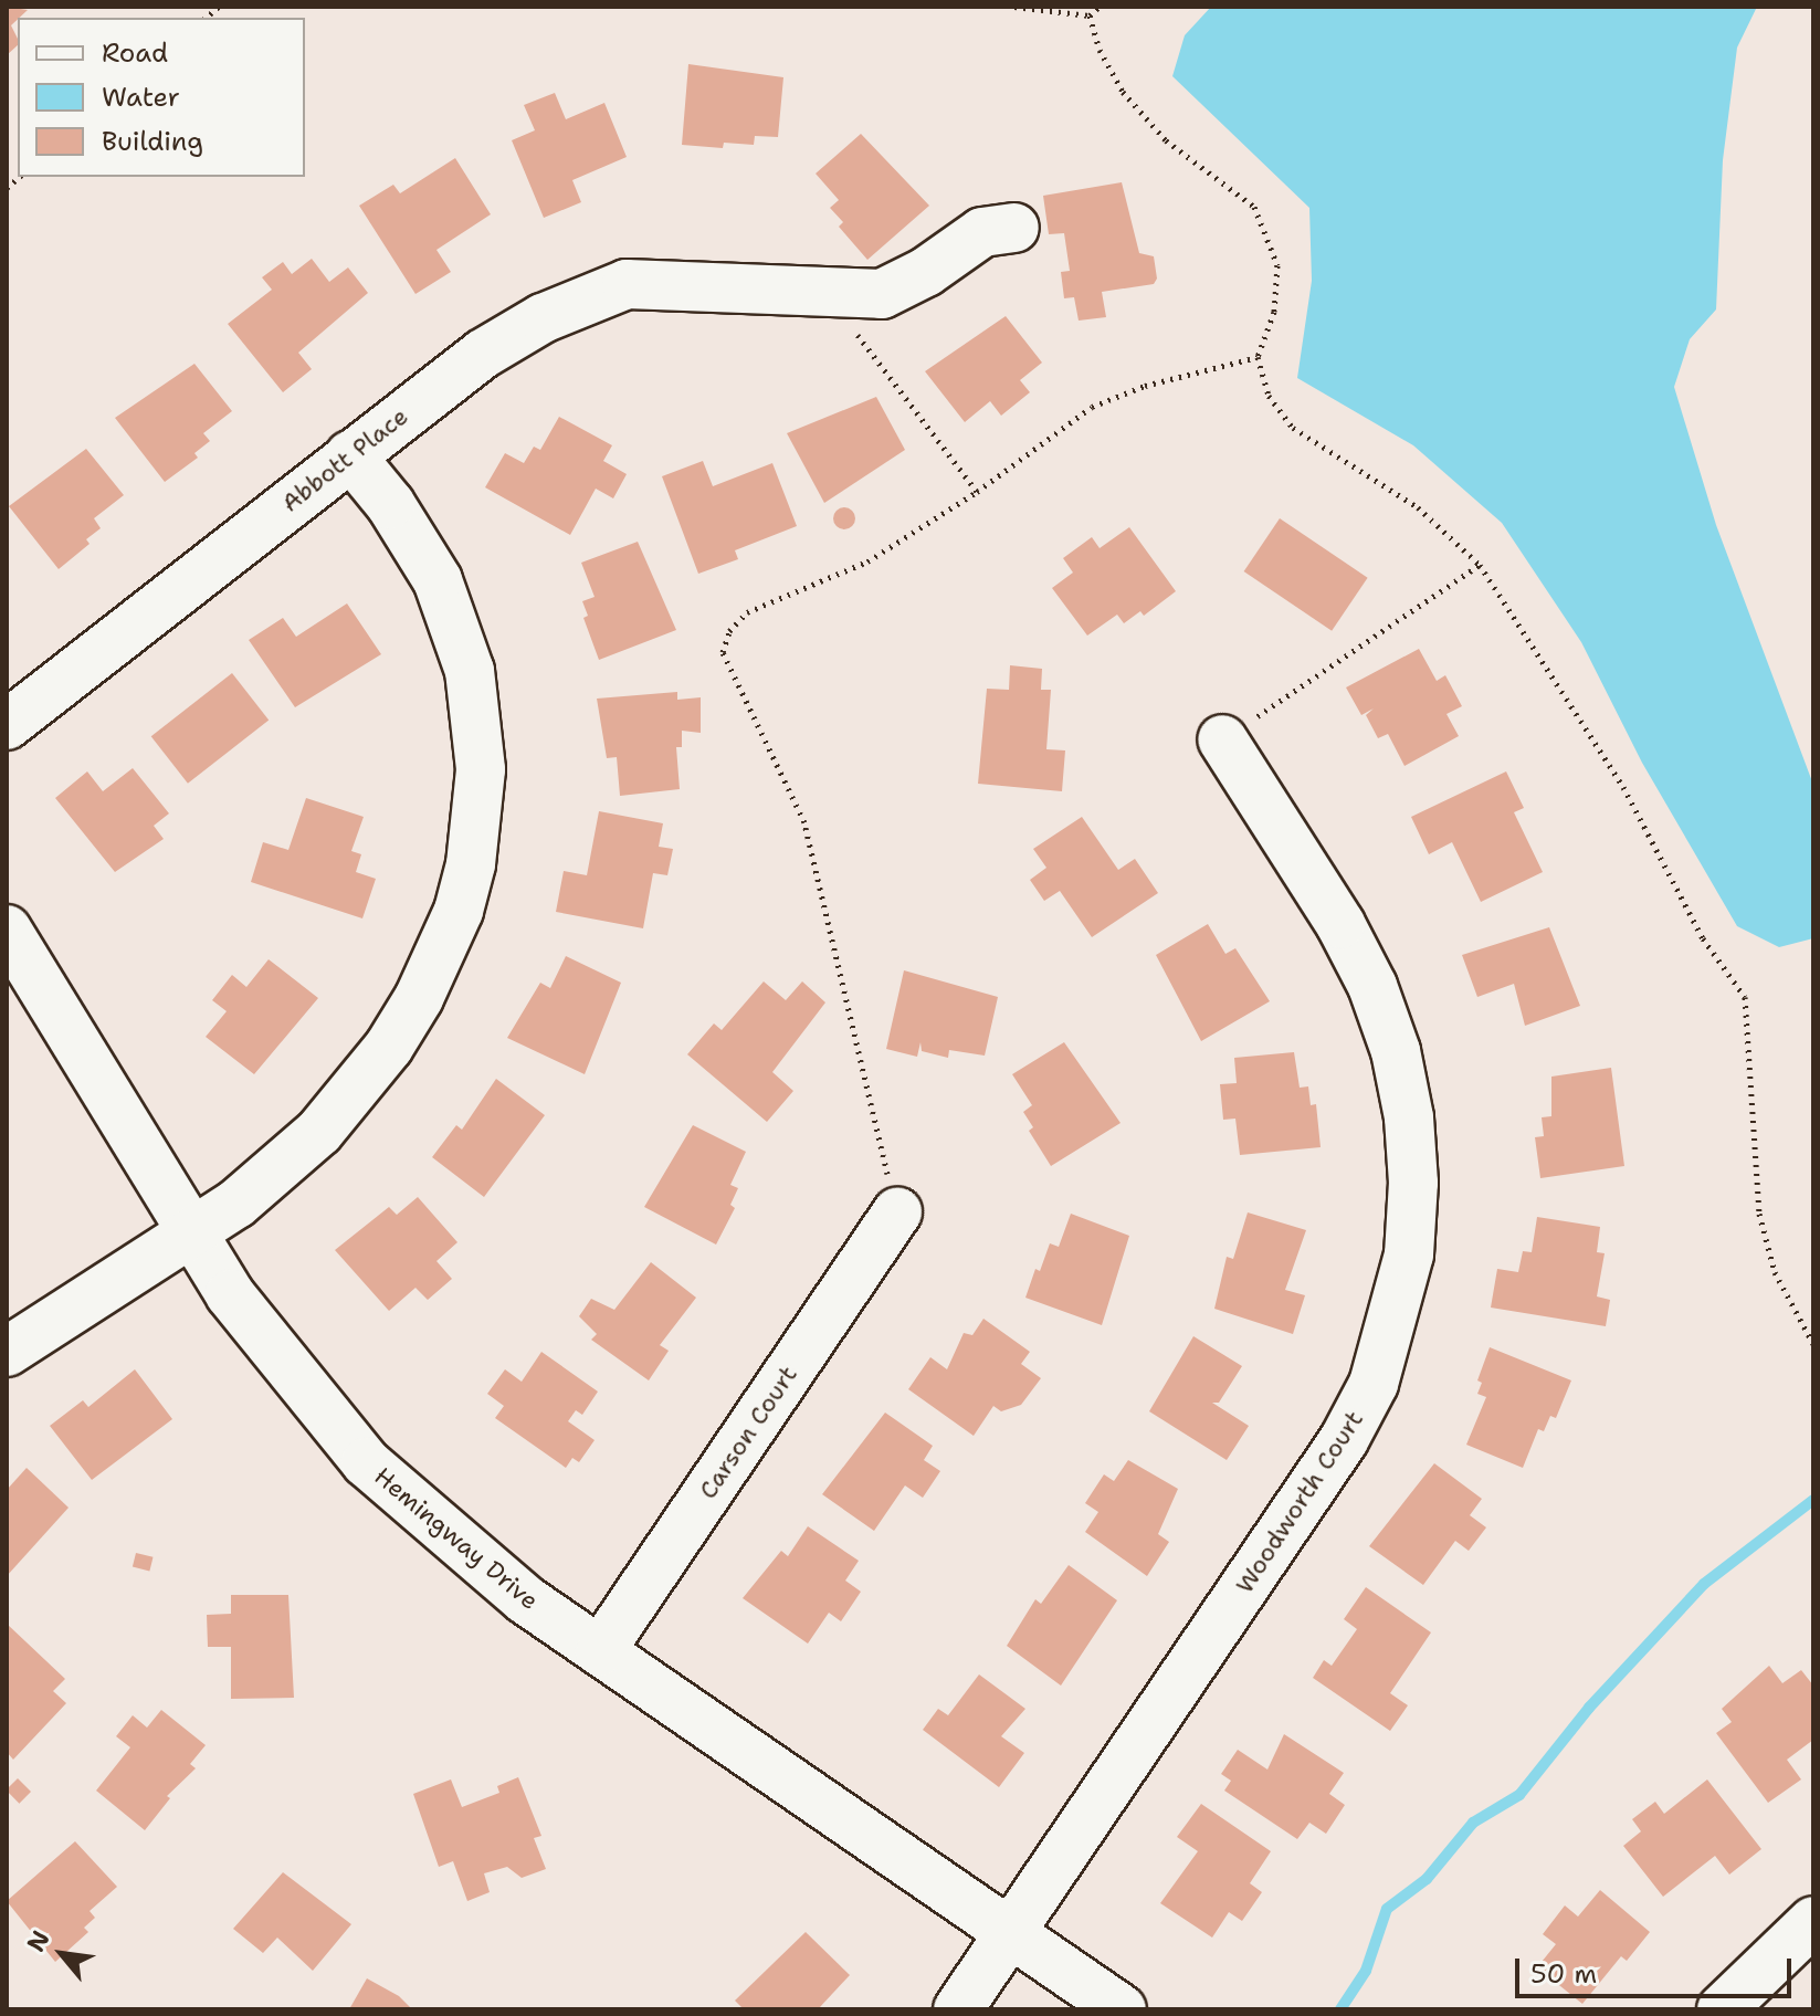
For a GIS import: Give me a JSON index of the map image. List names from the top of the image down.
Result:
{
  "streets": {
    "street": [
      "Abbott Place",
      "Carson Court",
      "Woodworth Court",
      "Hemingway Drive"
    ]
  },
  "crossings": [
    ["Carson Court", "Hemingway Drive"],
    ["Woodworth Court", "Hemingway Drive"]
  ],
  "legend": ["Road", "Water", "Building"],
  "scale_bar": "50 m",
  "north": "top left"
}
